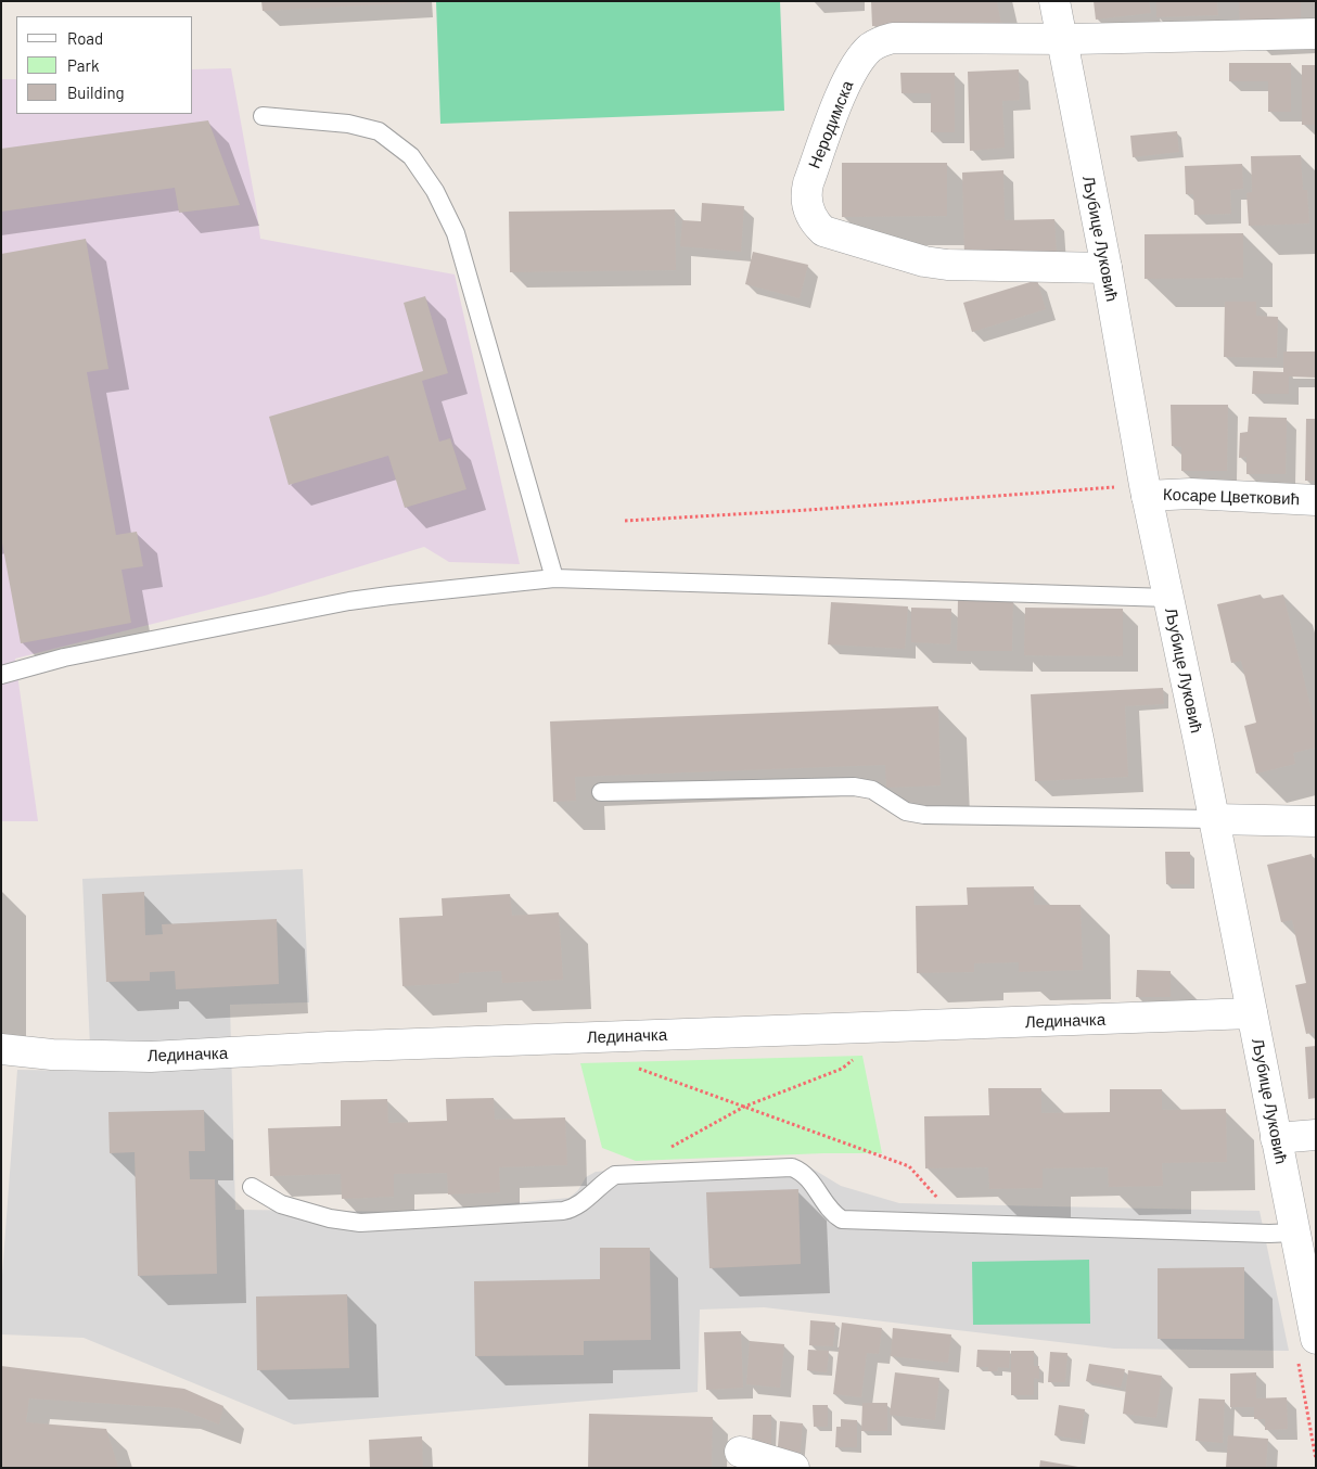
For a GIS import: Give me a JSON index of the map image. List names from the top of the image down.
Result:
{
  "streets": {
    "street": [
      "Неродимска",
      "Љубице Луковић",
      "Косаре Цветковић",
      "Лединачка"
    ]
  },
  "crossings": [
    ["Неродимска", "Љубице Луковић"],
    ["Љубице Луковић", "Косаре Цветковић"],
    ["Љубице Луковић", "Лединачка"]
  ],
  "legend": ["Road", "Park", "Building"]
}
